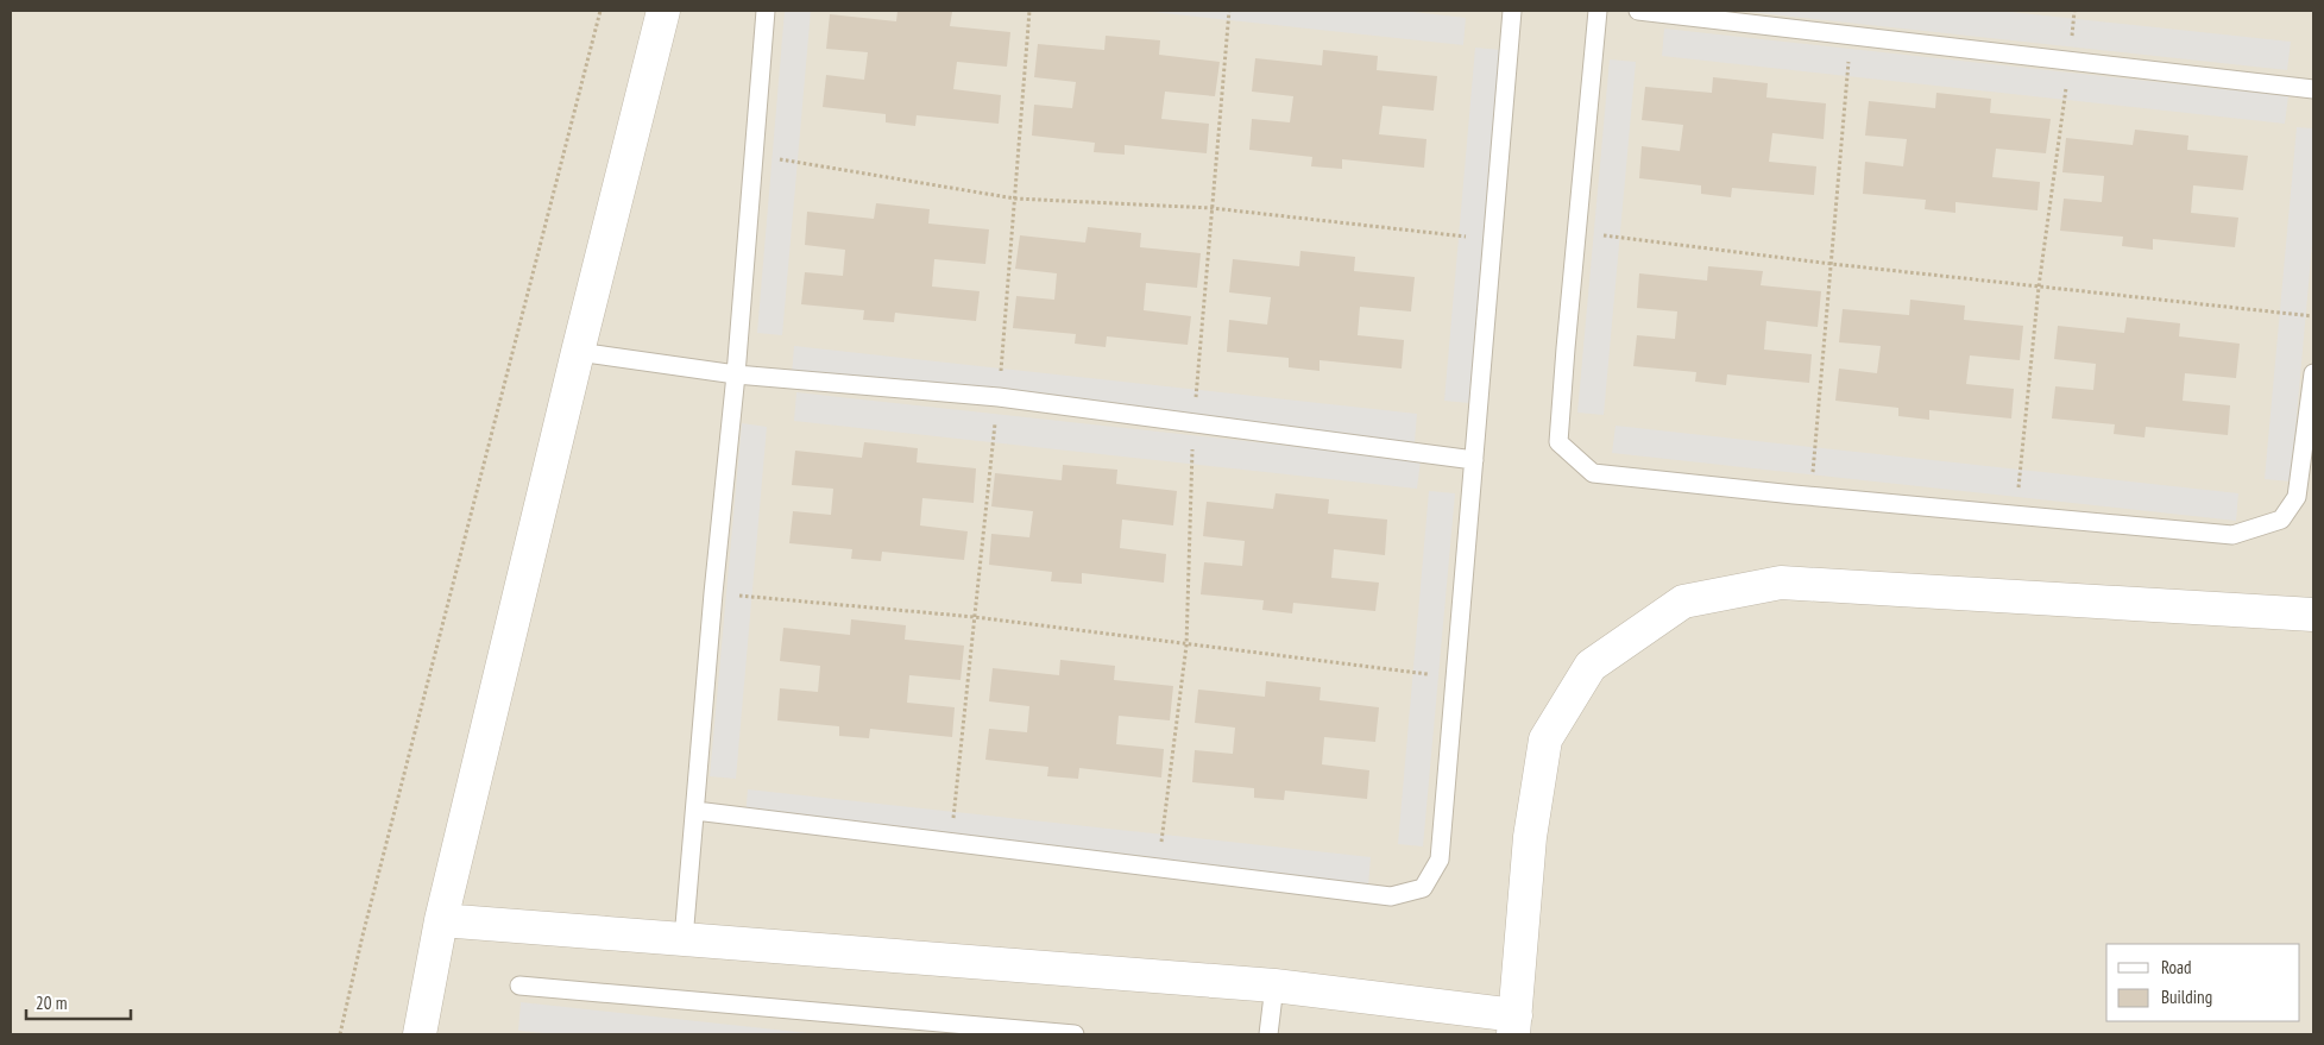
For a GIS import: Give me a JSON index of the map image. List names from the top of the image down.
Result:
{
  "legend": ["Road", "Building"],
  "scale_bar": "20 m"
}
